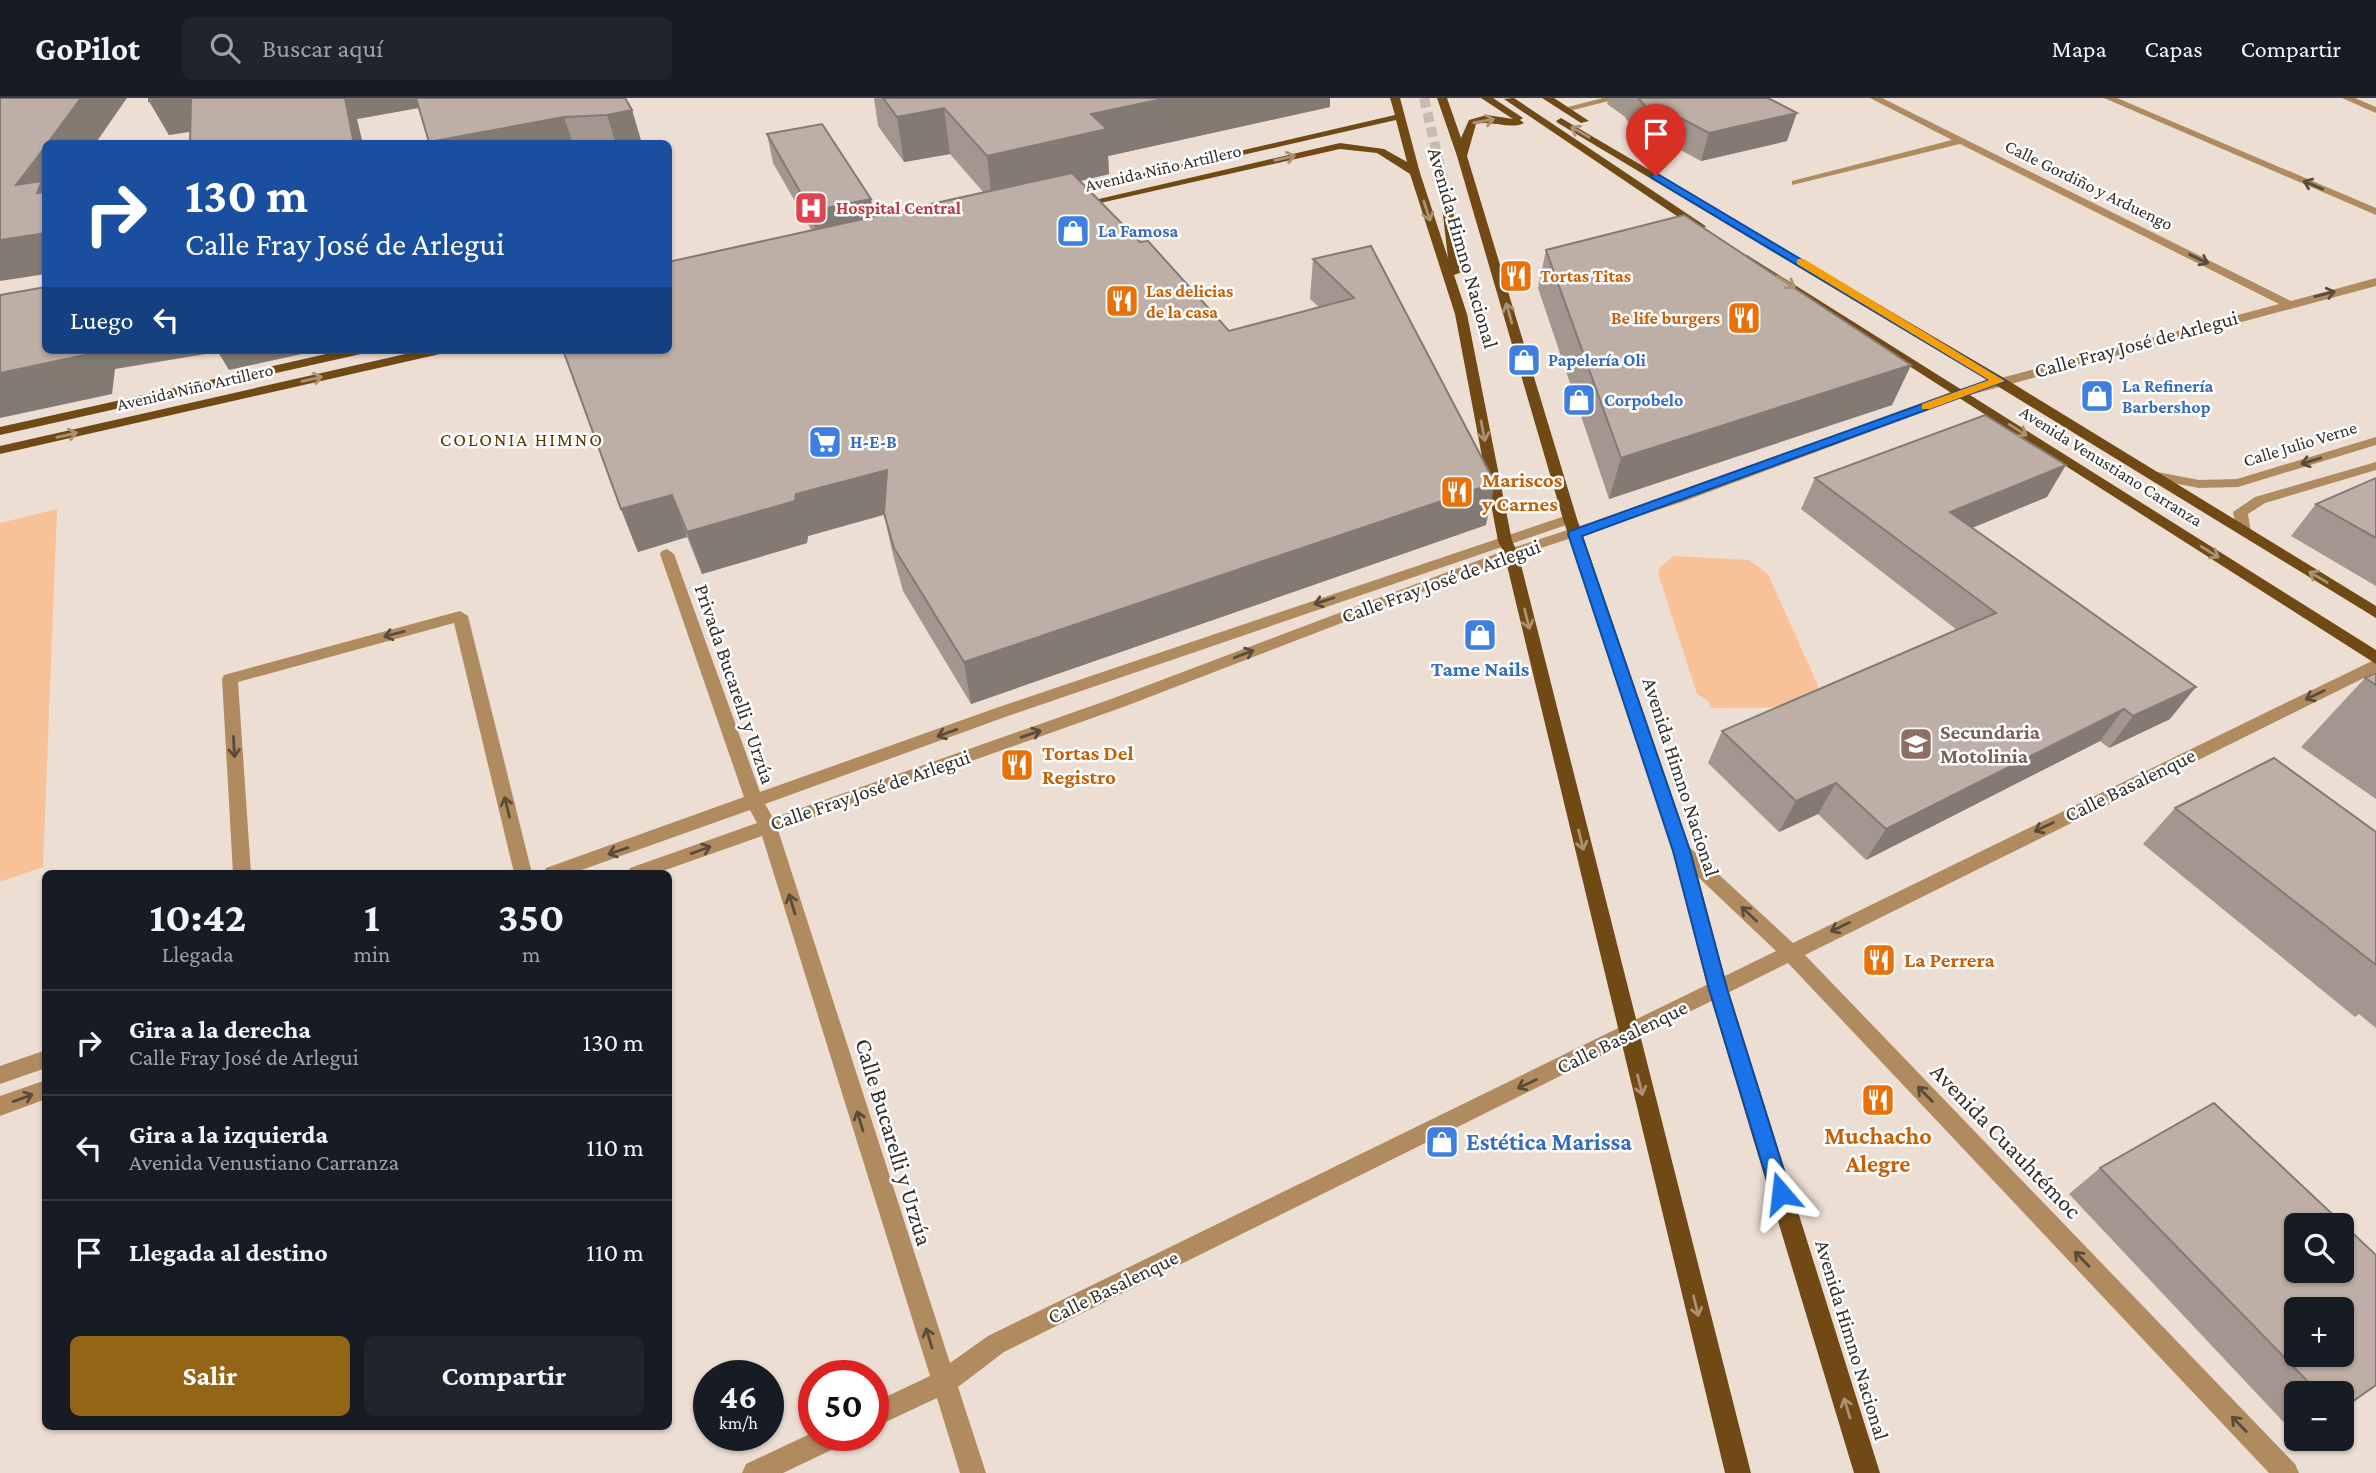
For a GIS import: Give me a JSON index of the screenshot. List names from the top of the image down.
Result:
{
  "streets": {
    "main road": ["Avenida Niño Artillero", "Avenida Himno Nacional", "Avenida Venustiano Carranza"],
    "street": [
      "Calle Gordiño y Arduengo",
      "Calle Fray José de Arlegui",
      "Calle Julio Verne",
      "Privada Bucarelli y Urzúa",
      "Calle Basalenque",
      "Avenida Cuauhtémoc",
      "Calle Bucarelli y Urzúa"
    ]
  },
  "crossings": [
    ["Avenida Niño Artillero", "Avenida Himno Nacional"],
    ["Calle Gordiño y Arduengo", "Calle Fray José de Arlegui"],
    ["Avenida Himno Nacional", "Calle Fray José de Arlegui"],
    ["Avenida Himno Nacional", "Calle Basalenque"],
    ["Avenida Himno Nacional", "Avenida Cuauhtémoc"],
    ["Calle Fray José de Arlegui", "Avenida Venustiano Carranza"],
    ["Calle Fray José de Arlegui", "Privada Bucarelli y Urzúa"],
    ["Calle Fray José de Arlegui", "Calle Bucarelli y Urzúa"],
    ["Calle Julio Verne", "Avenida Venustiano Carranza"],
    ["Privada Bucarelli y Urzúa", "Calle Bucarelli y Urzúa"],
    ["Calle Basalenque", "Avenida Cuauhtémoc"],
    ["Calle Basalenque", "Calle Bucarelli y Urzúa"]
  ],
  "one_way": [
    "Calle Julio Verne",
    "Calle Basalenque",
    "Avenida Cuauhtémoc",
    "Calle Bucarelli y Urzúa"
  ],
  "districts": ["COLONIA HIMNO"],
  "places": {
    "hospital": ["Hospital Central"],
    "shop": [
      "La Famosa",
      "Papelería Oli",
      "La Refinería Barbershop",
      "Corpobelo",
      "Tame Nails",
      "Estética Marissa"
    ],
    "restaurant": [
      "Tortas Titas",
      "Las delicias de la casa",
      "Be life burgers",
      "Mariscos y Carnes",
      "Tortas Del Registro",
      "La Perrera",
      "Muchacho Alegre"
    ],
    "supermarket": ["H-E-B"],
    "school or university": ["Secundaria Motolinia"]
  },
  "page": {
    "header": "GoPilot",
    "search": "Buscar aquí",
    "nav": ["Mapa", "Capas", "Compartir"],
    "turn": ["130 m", "Calle Fray José de Arlegui"],
    "then": "Luego",
    "eta": [
      "10:42",
      "Llegada",
      "1",
      "min",
      "350",
      "m"
    ],
    "list": [
      {
        "name": "Gira a la derecha",
        "note": "Calle Fray José de Arlegui",
        "value": "130 m"
      },
      {
        "name": "Gira a la izquierda",
        "note": "Avenida Venustiano Carranza",
        "value": "110 m"
      },
      {
        "name": "Llegada al destino",
        "value": "110 m"
      }
    ],
    "map_buttons": ["+", "−"],
    "buttons": ["Salir", "Compartir"],
    "speed": "46 km/h",
    "limit": "50"
  }
}
